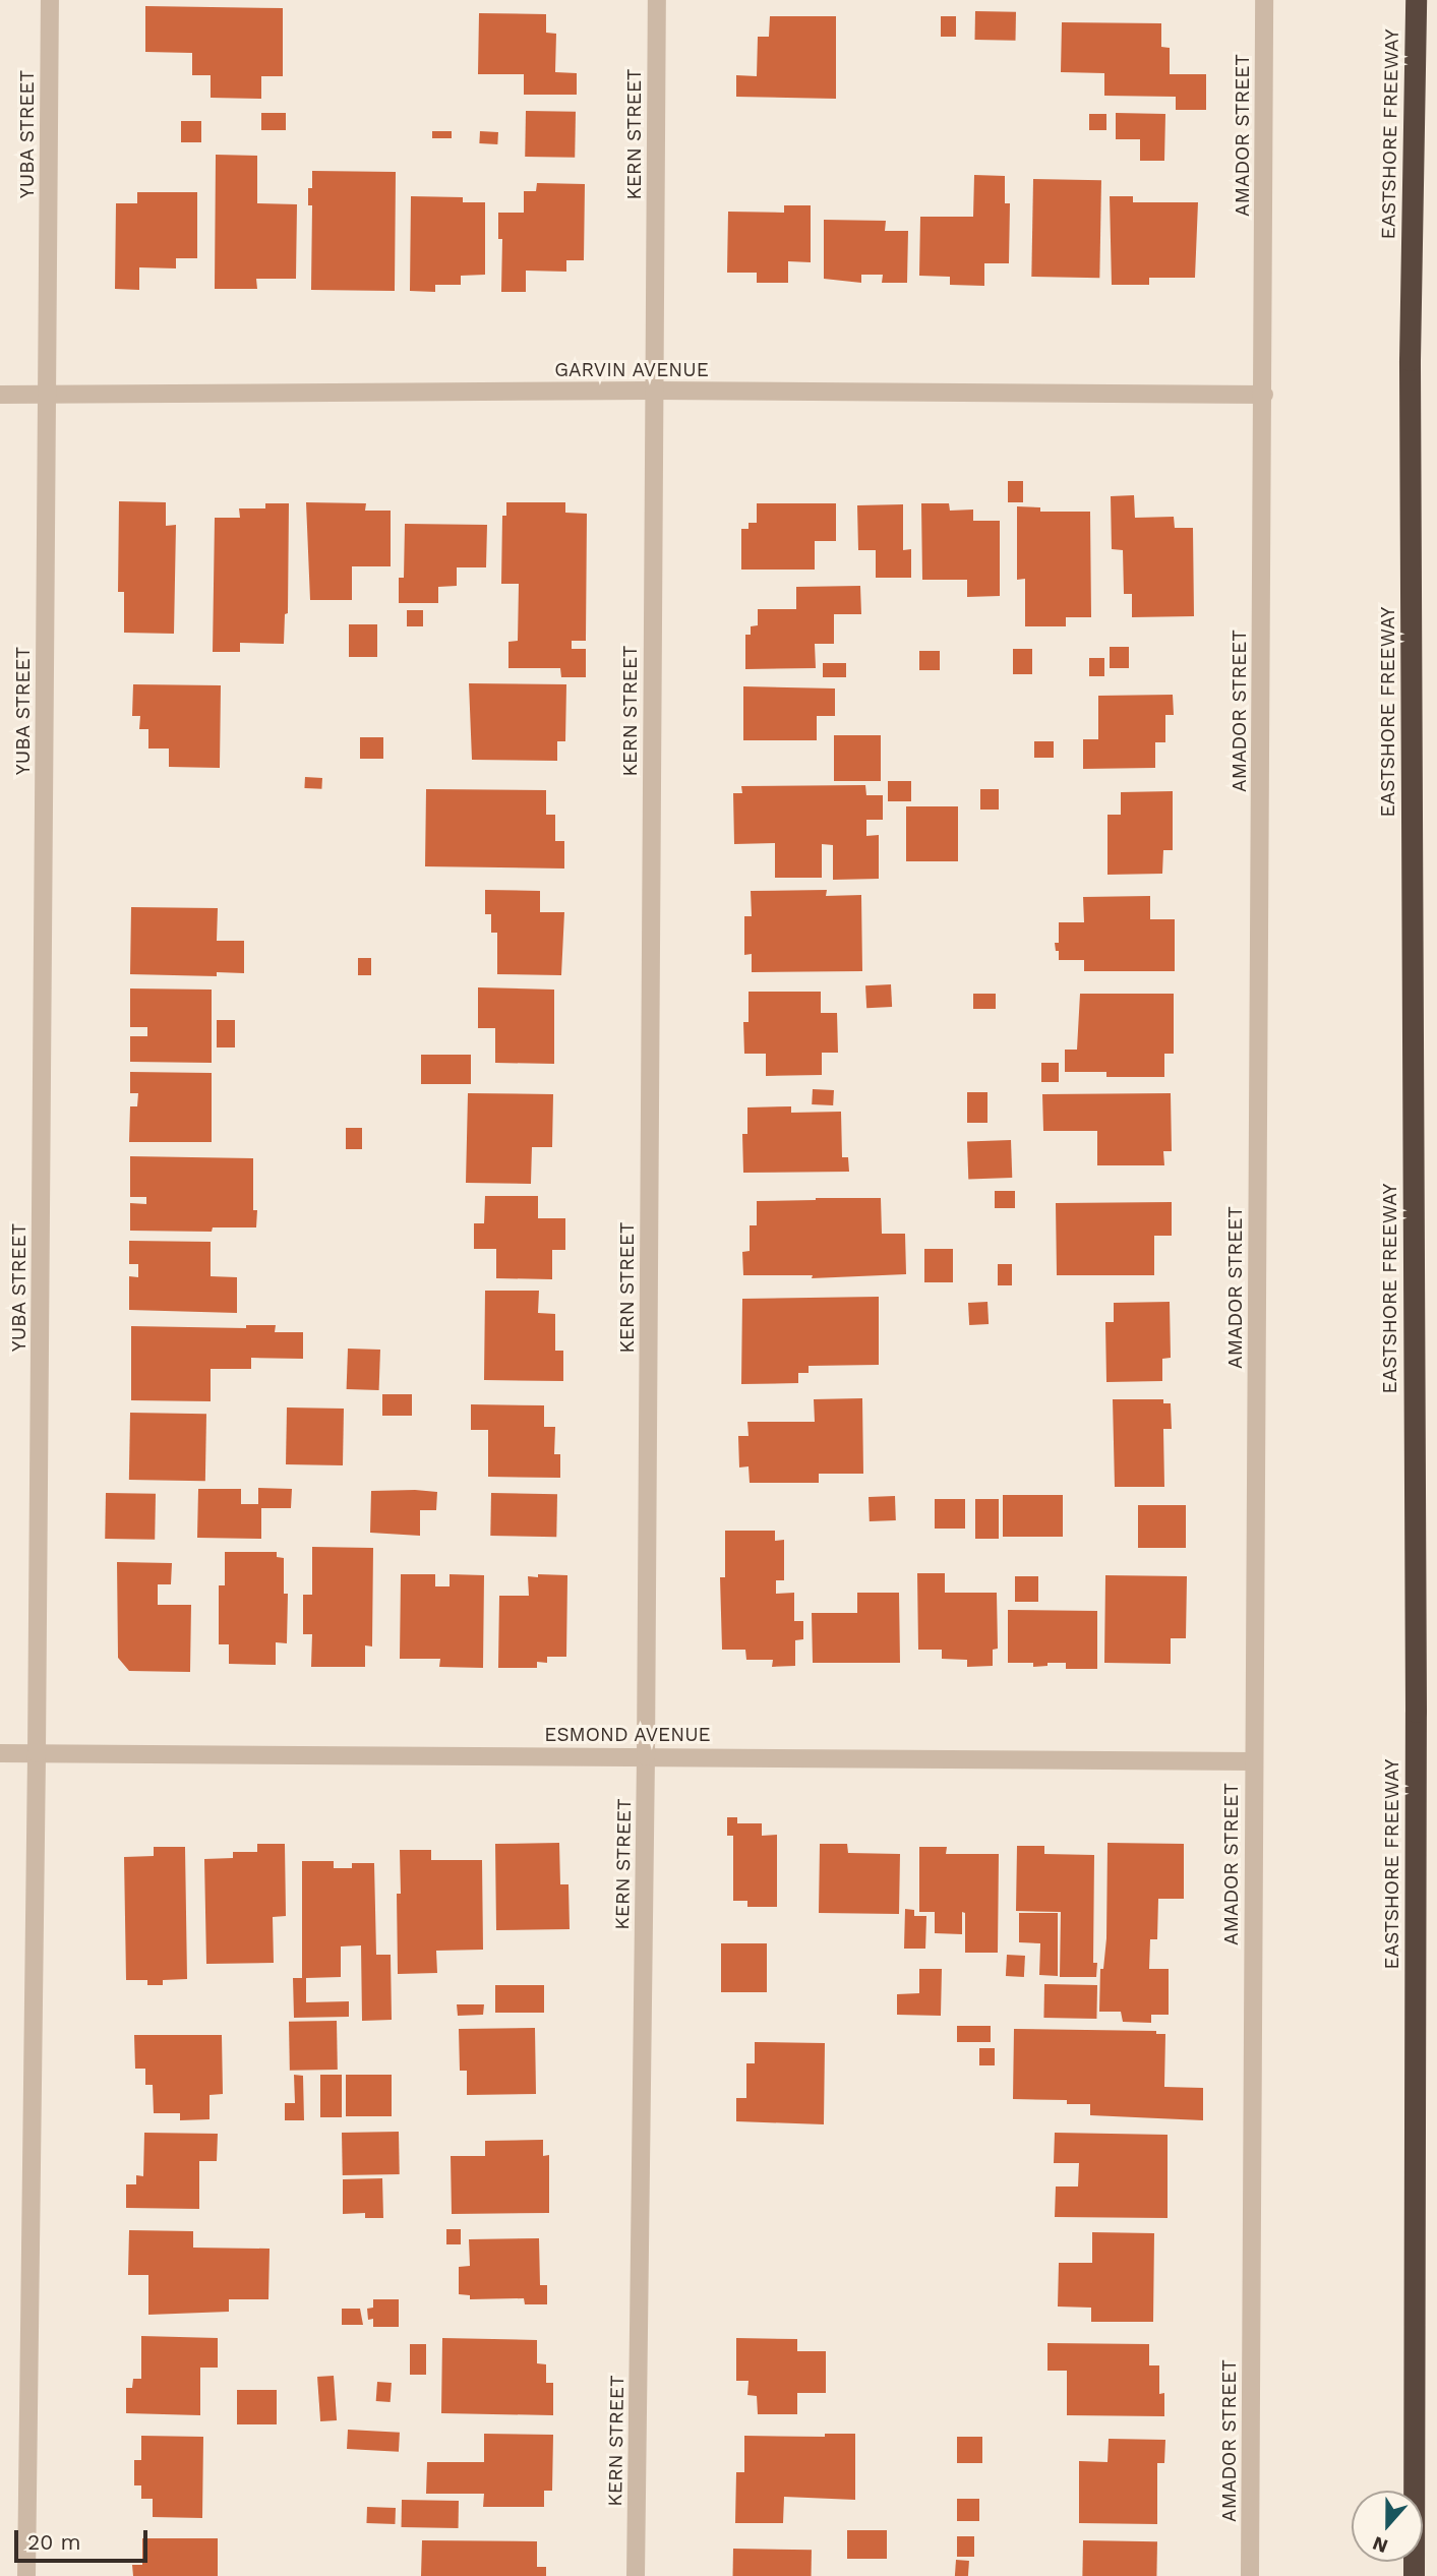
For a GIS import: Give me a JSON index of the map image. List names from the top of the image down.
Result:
{
  "streets": {
    "highway": ["EASTSHORE FREEWAY"],
    "street": [
      "YUBA STREET",
      "KERN STREET",
      "AMADOR STREET",
      "GARVIN AVENUE",
      "ESMOND AVENUE"
    ]
  },
  "crossings": [
    ["YUBA STREET", "GARVIN AVENUE"],
    ["YUBA STREET", "ESMOND AVENUE"],
    ["KERN STREET", "GARVIN AVENUE"],
    ["KERN STREET", "ESMOND AVENUE"],
    ["AMADOR STREET", "GARVIN AVENUE"],
    ["AMADOR STREET", "ESMOND AVENUE"]
  ],
  "scale_bar": "20 m",
  "north": "bottom"
}
